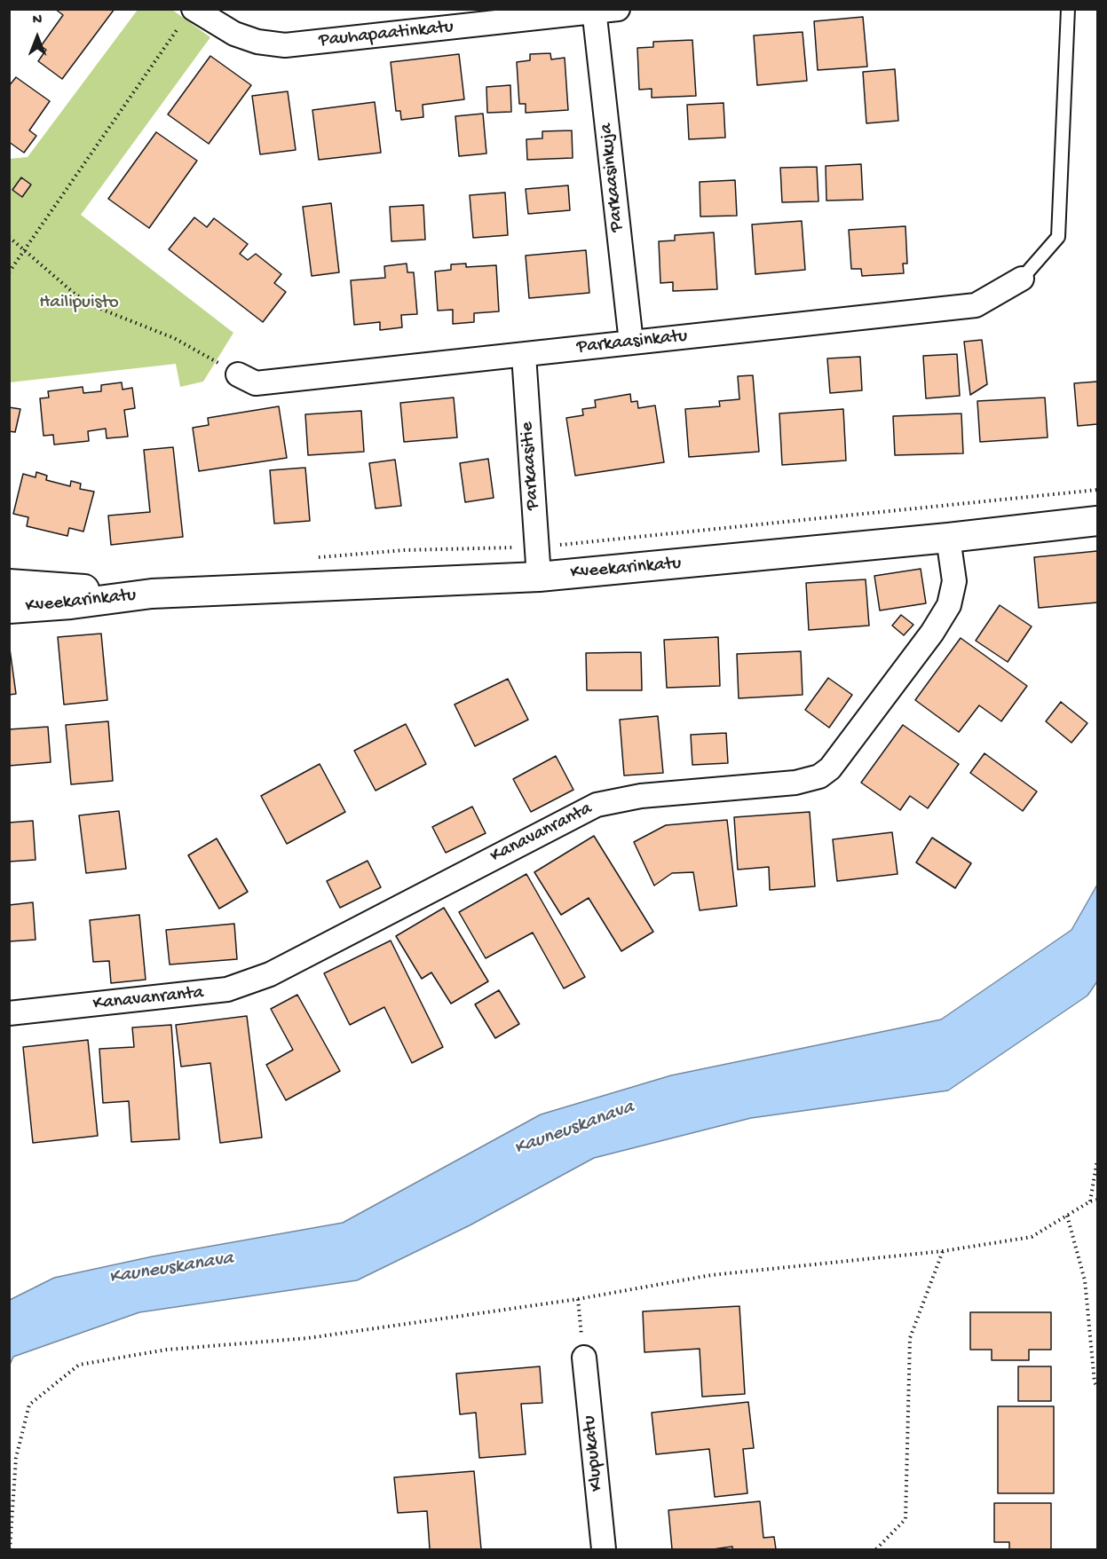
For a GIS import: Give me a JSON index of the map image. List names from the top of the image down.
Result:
{
  "streets": {
    "street": [
      "Pauhapaatinkatu",
      "Parkaasinkuja",
      "Parkaasinkatu",
      "Parkaasitie",
      "Kveekarinkatu",
      "Kanavanranta",
      "Klupukatu"
    ]
  },
  "crossings": [
    ["Pauhapaatinkatu", "Parkaasinkuja"],
    ["Parkaasinkuja", "Parkaasinkatu"],
    ["Parkaasinkatu", "Parkaasitie"],
    ["Parkaasitie", "Kveekarinkatu"],
    ["Kveekarinkatu", "Kanavanranta"]
  ],
  "water": ["Kauneuskanava"],
  "parks": ["Hailipuisto"],
  "north": "top"
}
